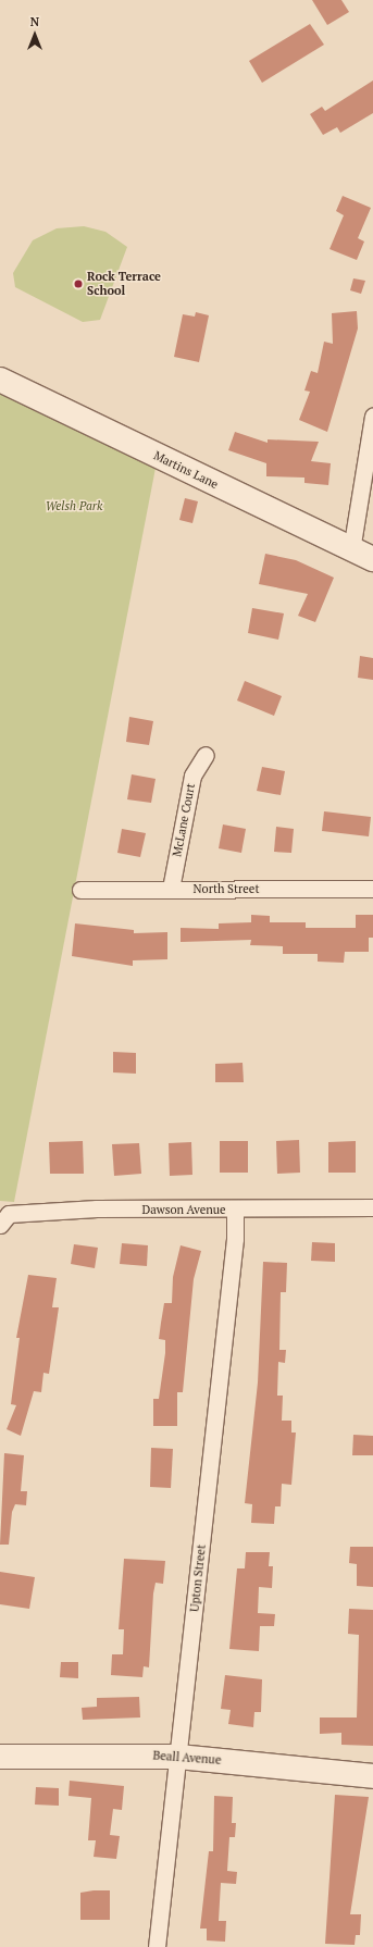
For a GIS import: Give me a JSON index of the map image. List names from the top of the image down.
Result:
{
  "streets": {
    "street": [
      "Martins Lane",
      "McLane Court",
      "North Street",
      "Dawson Avenue",
      "Upton Street",
      "Beall Avenue"
    ]
  },
  "crossings": [
    ["McLane Court", "North Street"],
    ["Dawson Avenue", "Upton Street"],
    ["Upton Street", "Beall Avenue"]
  ],
  "parks": ["Welsh Park"],
  "places": ["Rock Terrace School"],
  "north": "top"
}
